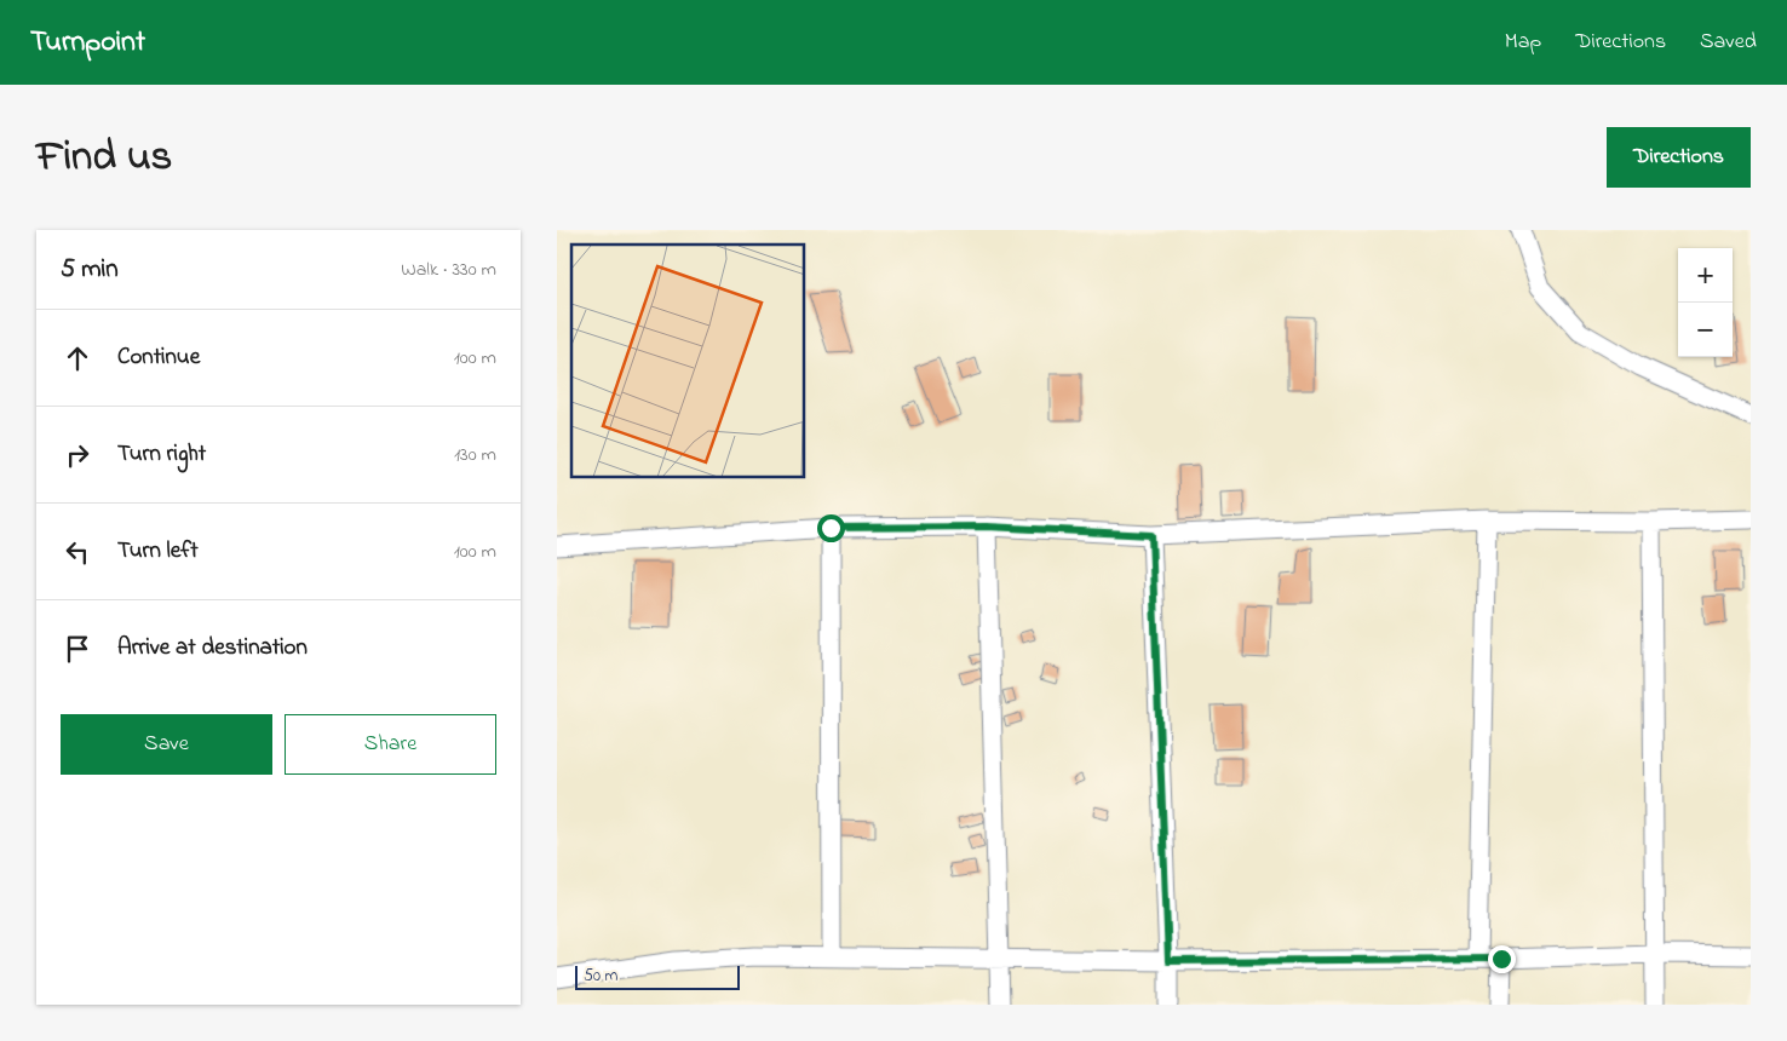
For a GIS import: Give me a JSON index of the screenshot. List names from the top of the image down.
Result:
{
  "scale_bar": "50 m",
  "page": {
    "header": "Turnpoint",
    "nav": ["Map", "Directions", "Saved"],
    "title": "Find us",
    "buttons": [
      "Directions",
      ["Save", "Share"]
    ],
    "heading": ["5 min", "Walk · 330 m"],
    "map_buttons": ["+", "−"],
    "list": [
      ["Continue", "100 m"],
      ["Turn right", "130 m"],
      ["Turn left", "100 m"],
      "Arrive at destination"
    ],
    "scale": "50 m"
  }
}
